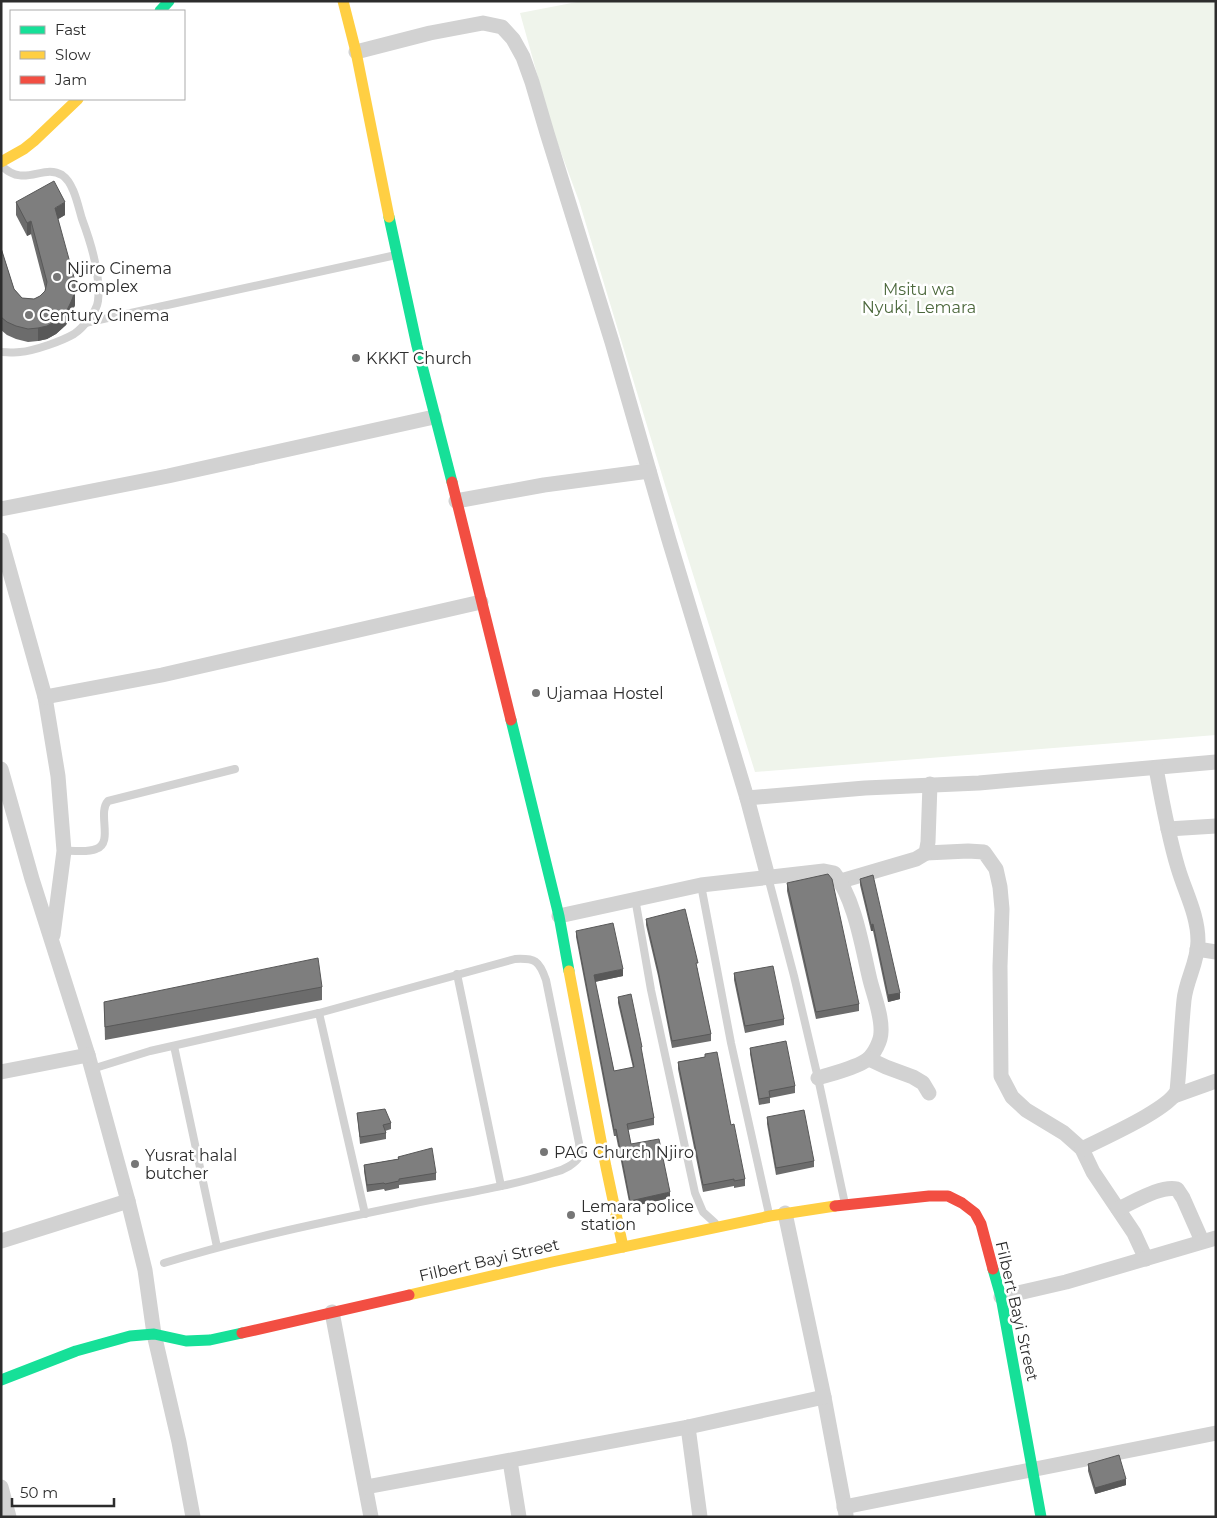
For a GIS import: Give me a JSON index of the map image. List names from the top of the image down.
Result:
{
  "streets": {
    "street": ["Filbert Bayi Street"]
  },
  "parks": ["Msitu wa Nyuki, Lemara"],
  "places": [
    "Njiro Cinema Complex",
    "Century Cinema",
    "KKKT Church",
    "Ujamaa Hostel",
    "PAG Church Njiro",
    "Yusrat halal butcher",
    "Lemara police station"
  ],
  "legend": ["Fast", "Slow", "Jam"],
  "scale_bar": "50 m"
}
